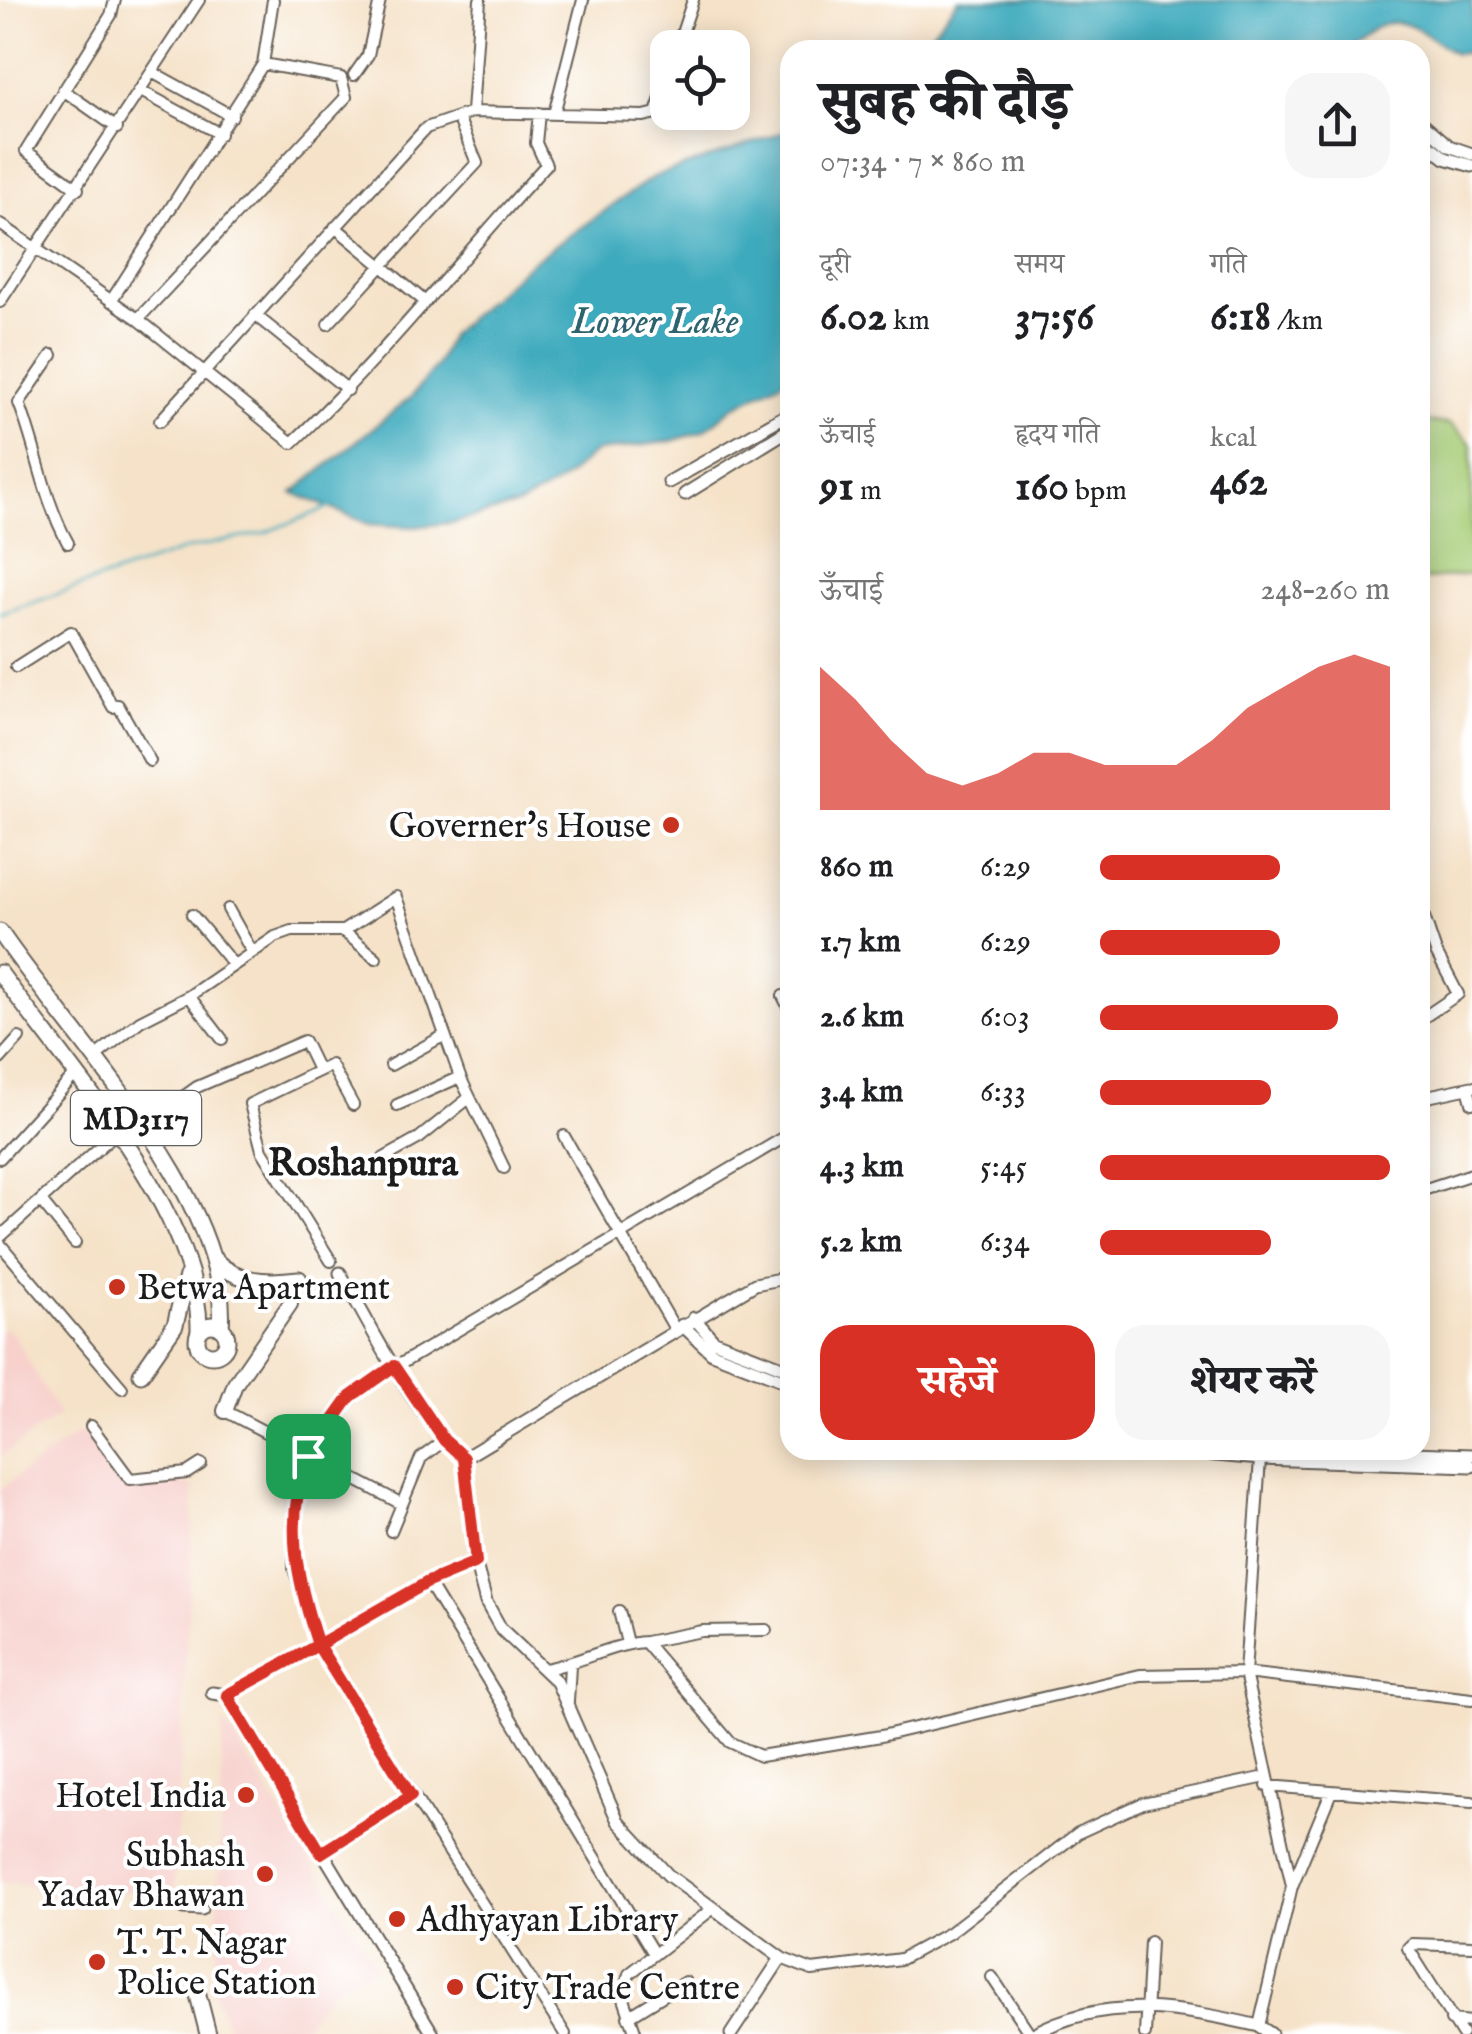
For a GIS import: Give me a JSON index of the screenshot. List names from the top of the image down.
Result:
{
  "streets": {
    "main road": ["MD3117"]
  },
  "districts": ["Roshanpura"],
  "water": ["Lower Lake"],
  "places": [
    "Governer's House",
    "Betwa Apartment",
    "Hotel India",
    "Subhash Yadav Bhawan",
    "Adhyayan Library",
    "T. T. Nagar Police Station",
    "City Trade Centre"
  ],
  "page": {
    "heading": ["सुबह की दौड़", "07:34 · 7 × 860 m"],
    "stats": [
      ["दूरी", "6.02 km"],
      ["समय", "37:56"],
      ["गति", "6:18 /km"],
      ["ऊँचाई", "91 m"],
      ["हृदय गति", "160 bpm"],
      ["kcal", "462"]
    ],
    "chart": ["ऊँचाई", "248–260 m"],
    "list": [
      {
        "name": "860 m",
        "note": "6:29"
      },
      {
        "name": "1.7 km",
        "note": "6:29"
      },
      {
        "name": "2.6 km",
        "note": "6:03"
      },
      {
        "name": "3.4 km",
        "note": "6:33"
      },
      {
        "name": "4.3 km",
        "note": "5:45"
      },
      {
        "name": "5.2 km",
        "note": "6:34"
      }
    ],
    "buttons": ["सहेजें", "शेयर करें"]
  }
}
